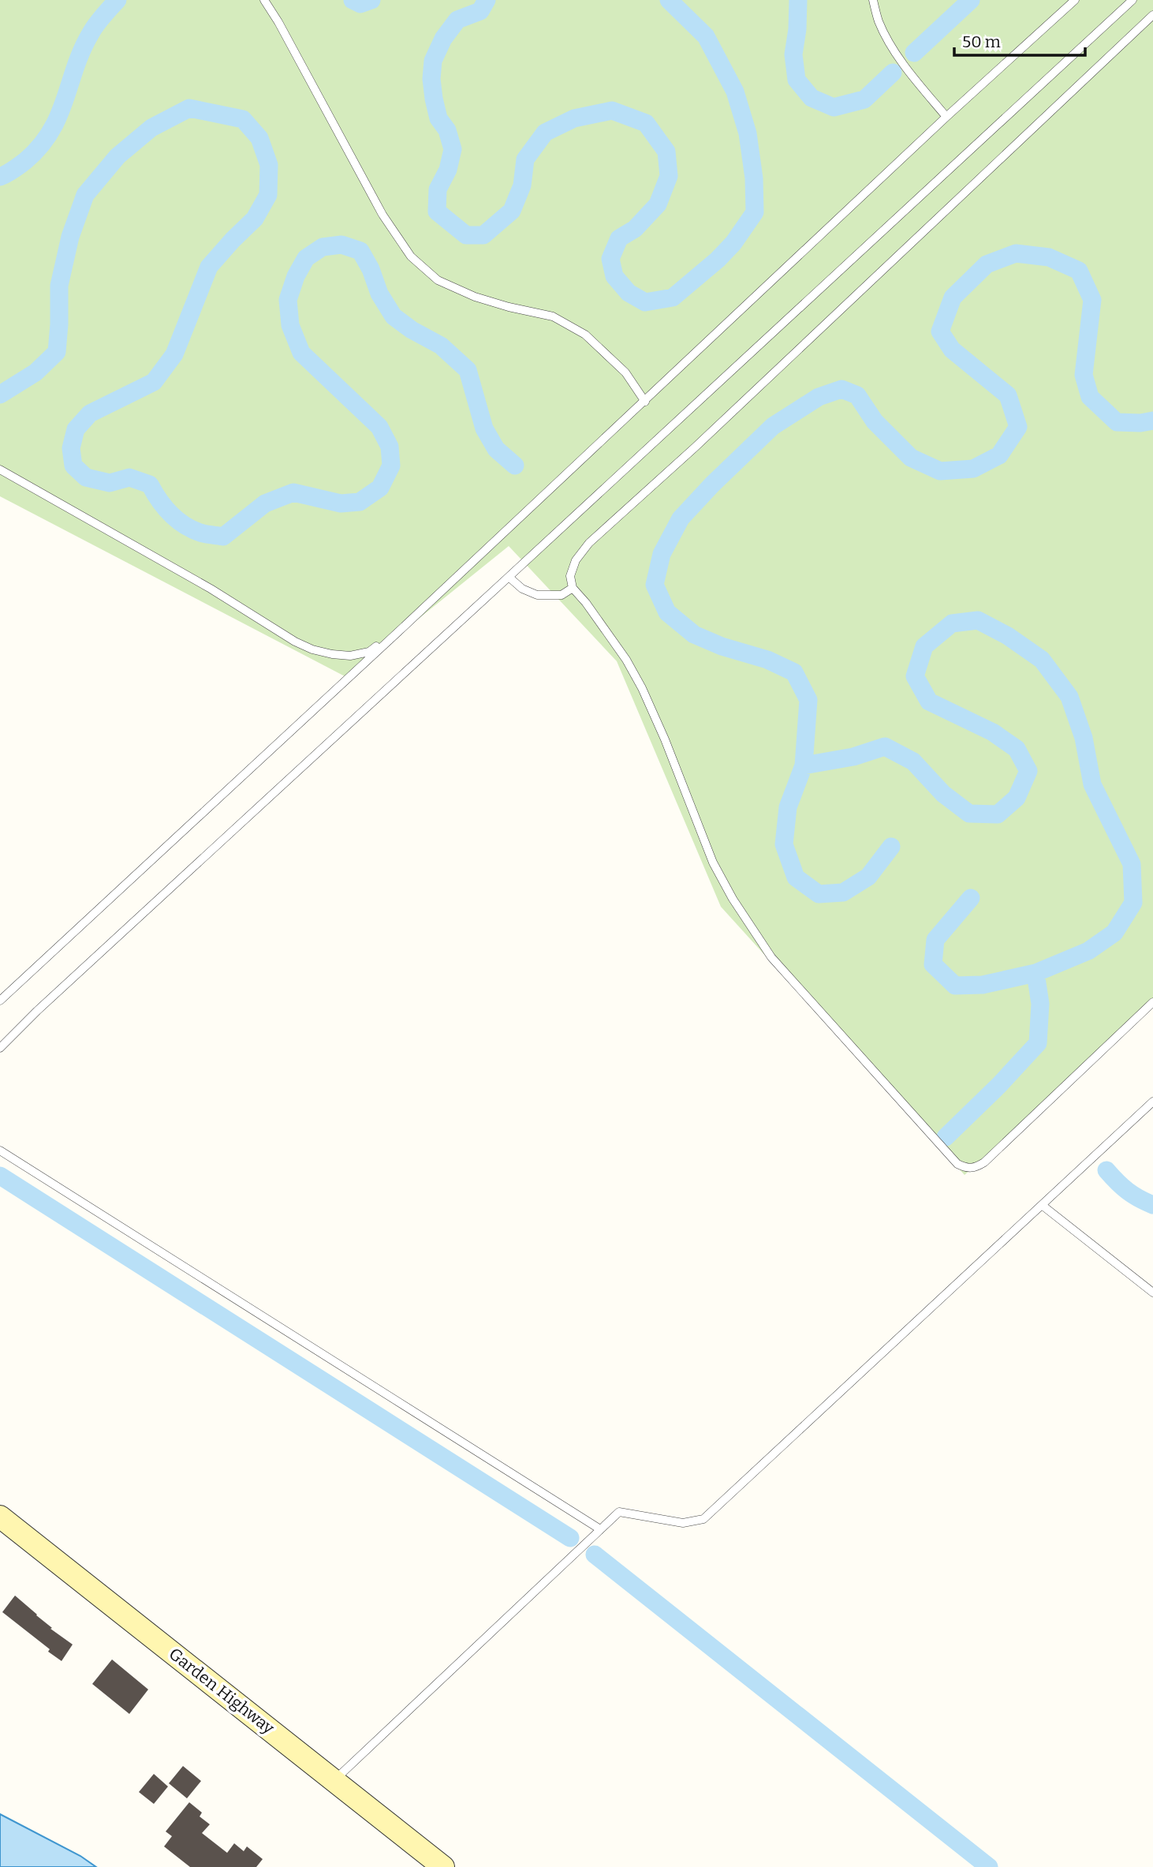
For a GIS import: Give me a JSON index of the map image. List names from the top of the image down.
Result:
{
  "streets": {
    "main road": ["Garden Highway"]
  },
  "scale_bar": "50 m"
}
